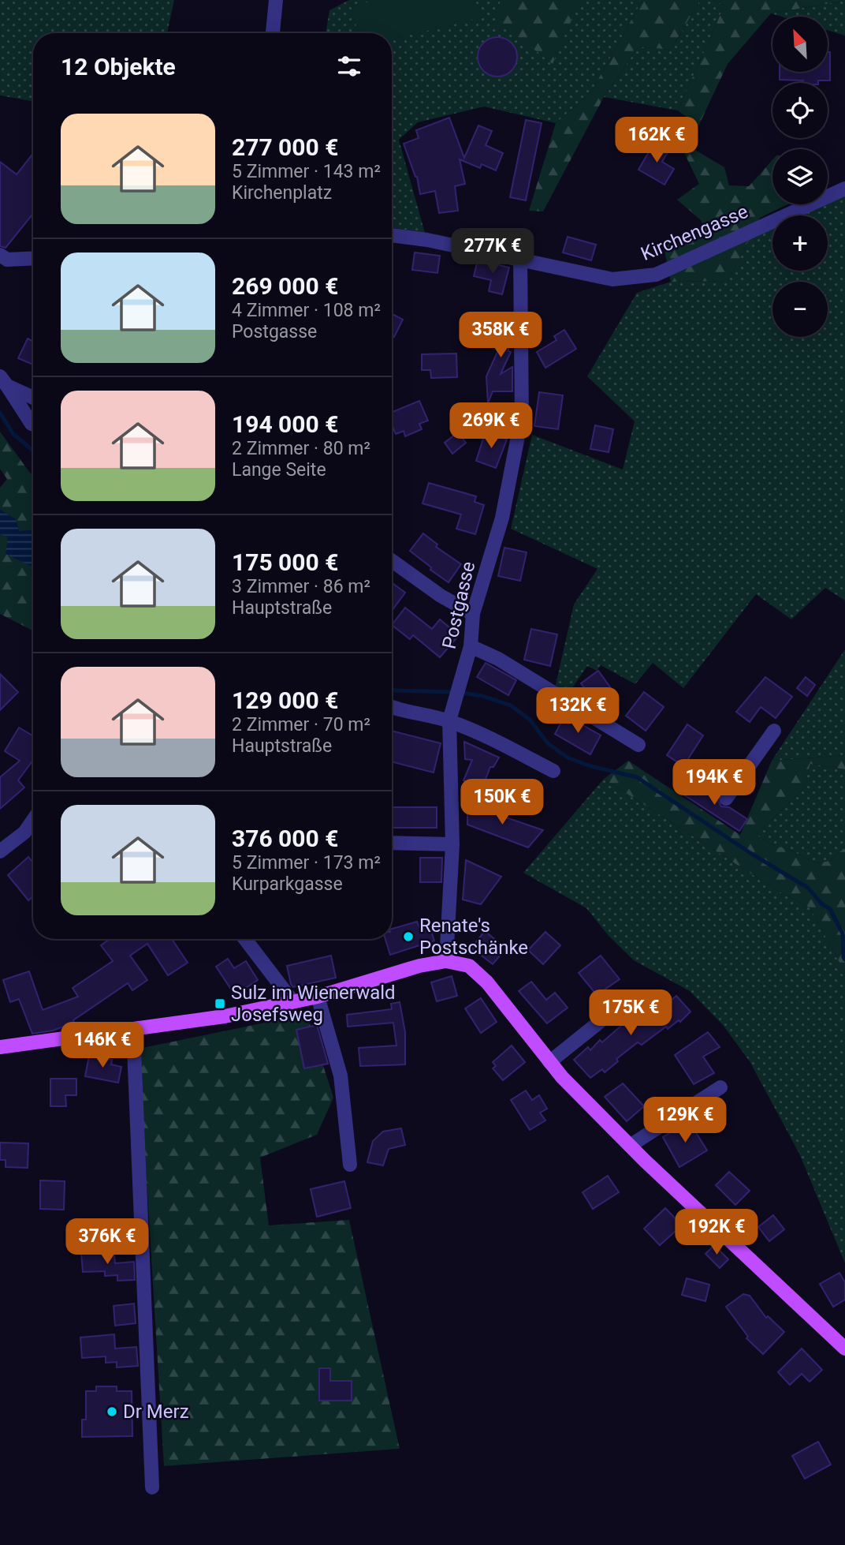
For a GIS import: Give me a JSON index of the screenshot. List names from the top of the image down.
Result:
{
  "streets": {
    "street": ["Kirchengasse", "Postgasse"]
  },
  "crossings": [
    ["Kirchengasse", "Postgasse"]
  ],
  "places": {
    "other": ["Renate's Postschänke", "Dr Merz"],
    "transit": ["Sulz im Wienerwald Josefsweg"]
  },
  "north": "top left",
  "page": {
    "map_buttons": ["+", "−"],
    "heading": "12 Objekte",
    "list": [
      {
        "name": "277 000 €",
        "note": "5 Zimmer · 143 m² · Kirchenplatz"
      },
      {
        "name": "269 000 €",
        "note": "4 Zimmer · 108 m² · Postgasse"
      },
      {
        "name": "194 000 €",
        "note": "2 Zimmer · 80 m² · Lange Seite"
      },
      {
        "name": "175 000 €",
        "note": "3 Zimmer · 86 m² · Hauptstraße"
      },
      {
        "name": "129 000 €",
        "note": "2 Zimmer · 70 m² · Hauptstraße"
      },
      {
        "name": "376 000 €",
        "note": "5 Zimmer · 173 m² · Kurparkgasse"
      }
    ],
    "price": [
      "162K €",
      "277K €",
      "358K €",
      "269K €",
      "132K €",
      "194K €",
      "150K €",
      "175K €",
      "146K €",
      "129K €",
      "192K €",
      "376K €"
    ]
  }
}
